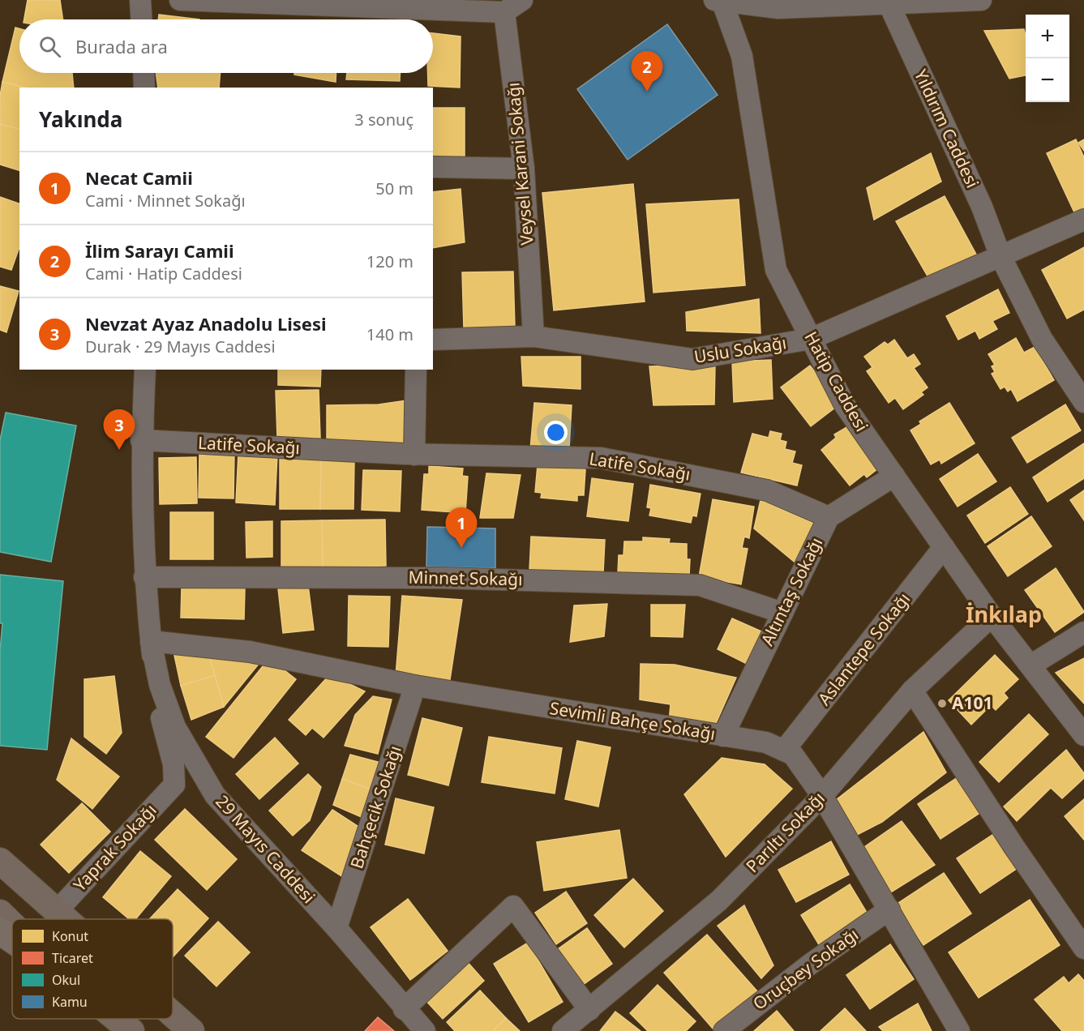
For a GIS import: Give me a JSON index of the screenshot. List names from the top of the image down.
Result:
{
  "streets": {
    "street": [
      "Yıldırım Caddesi",
      "Veysel Karani Sokağı",
      "Uslu Sokağı",
      "Hatip Caddesi",
      "Latife Sokağı",
      "Minnet Sokağı",
      "Altıntaş Sokağı",
      "Aslantepe Sokağı",
      "Sevimli Bahçe Sokağı",
      "Bahçecik Sokağı",
      "Parıltı Sokağı",
      "Yaprak Sokağı",
      "29 Mayıs Caddesi",
      "Oruçbey Sokağı"
    ]
  },
  "crossings": [
    ["Yıldırım Caddesi", "Uslu Sokağı"],
    ["Veysel Karani Sokağı", "Uslu Sokağı"],
    ["Uslu Sokağı", "Hatip Caddesi"],
    ["Hatip Caddesi", "Altıntaş Sokağı"],
    ["Hatip Caddesi", "Aslantepe Sokağı"],
    ["Hatip Caddesi", "Parıltı Sokağı"],
    ["Latife Sokağı", "Altıntaş Sokağı"],
    ["Latife Sokağı", "29 Mayıs Caddesi"],
    ["Minnet Sokağı", "Altıntaş Sokağı"],
    ["Minnet Sokağı", "29 Mayıs Caddesi"],
    ["Altıntaş Sokağı", "Sevimli Bahçe Sokağı"],
    ["Aslantepe Sokağı", "Sevimli Bahçe Sokağı"],
    ["Sevimli Bahçe Sokağı", "Bahçecik Sokağı"],
    ["Sevimli Bahçe Sokağı", "Parıltı Sokağı"],
    ["Sevimli Bahçe Sokağı", "29 Mayıs Caddesi"],
    ["Sevimli Bahçe Sokağı", "Oruçbey Sokağı"],
    ["Bahçecik Sokağı", "29 Mayıs Caddesi"],
    ["Yaprak Sokağı", "29 Mayıs Caddesi"]
  ],
  "districts": ["İnkılap"],
  "places": ["A101"],
  "legend": [
    "Konut",
    "Ticaret",
    "Okul",
    "Kamu"
  ],
  "page": {
    "map_buttons": ["+", "−"],
    "search": "Burada ara",
    "pins": ["2", "3", "1"],
    "heading": ["Yakında", "3 sonuç"],
    "list": [
      {
        "mark": "1",
        "name": "Necat Camii",
        "note": "Cami · Minnet Sokağı",
        "value": "50 m"
      },
      {
        "mark": "2",
        "name": "İlim Sarayı Camii",
        "note": "Cami · Hatip Caddesi",
        "value": "120 m"
      },
      {
        "mark": "3",
        "name": "Nevzat Ayaz Anadolu Lisesi",
        "note": "Durak · 29 Mayıs Caddesi",
        "value": "140 m"
      }
    ]
  }
}
